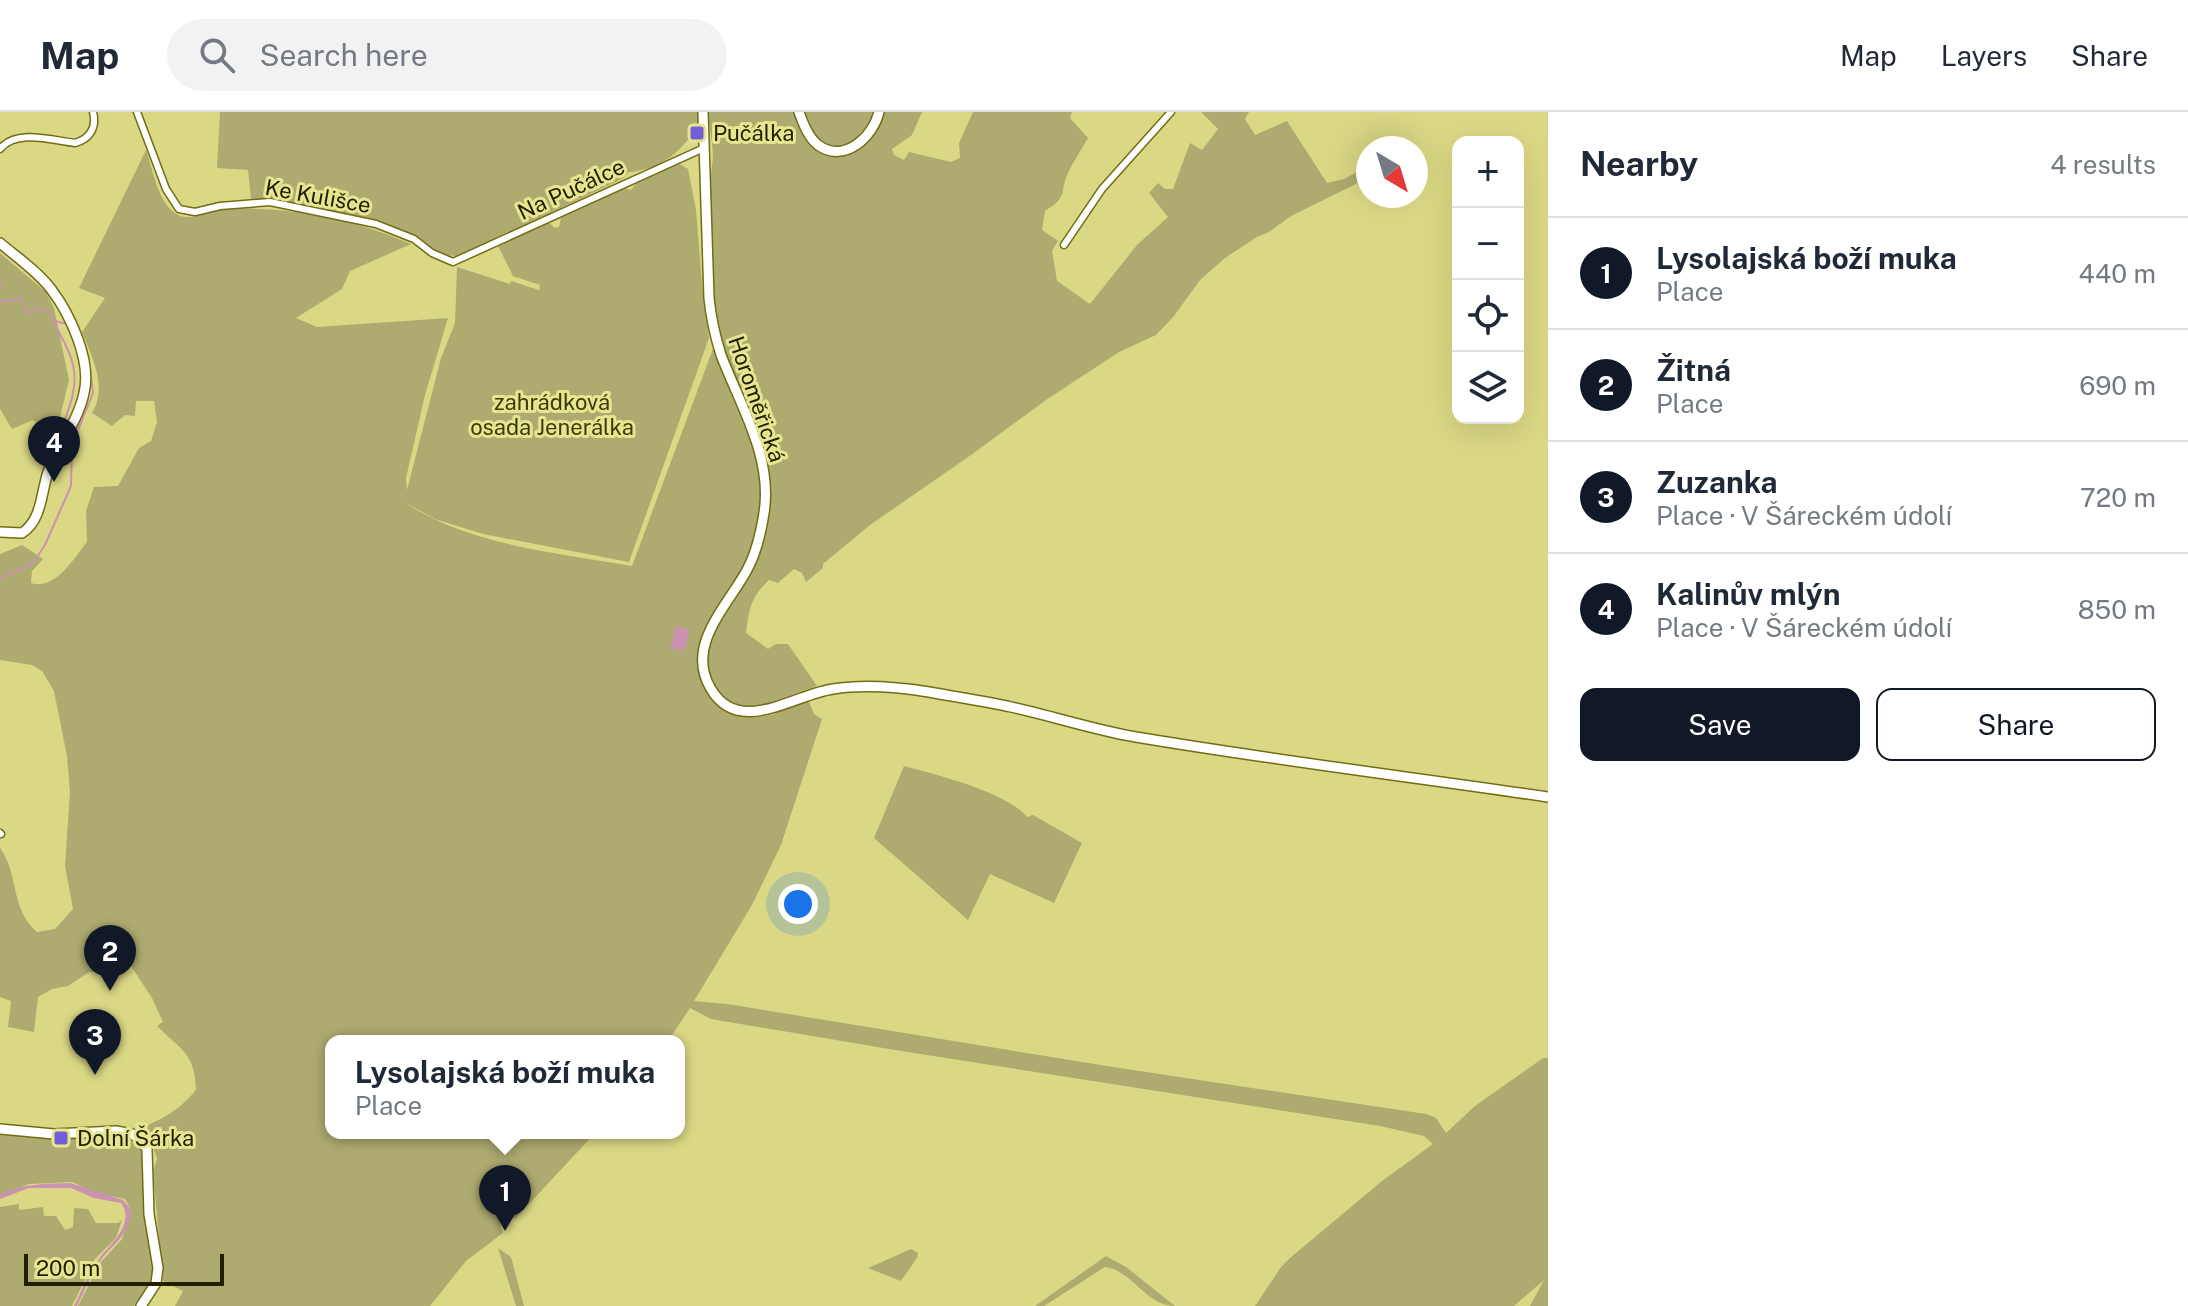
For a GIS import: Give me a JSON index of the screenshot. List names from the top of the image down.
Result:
{
  "streets": {
    "main road": ["Horoměřická"],
    "street": ["Na Pučálce", "Ke Kulišce"]
  },
  "crossings": [
    ["Na Pučálce", "Ke Kulišce"],
    ["Na Pučálce", "Horoměřická"]
  ],
  "parks": ["zahrádková osada Jenerálka"],
  "places": {
    "transit": ["Pučálka", "Dolní Šárka"]
  },
  "scale_bar": "200 m",
  "north": "bottom right",
  "page": {
    "header": "Map",
    "search": "Search here",
    "nav": ["Map", "Layers", "Share"],
    "heading": ["Nearby", "4 results"],
    "map_buttons": ["+", "−"],
    "list": [
      {
        "mark": "1",
        "name": "Lysolajská boží muka",
        "note": "Place",
        "value": "440 m"
      },
      {
        "mark": "2",
        "name": "Žitná",
        "note": "Place",
        "value": "690 m"
      },
      {
        "mark": "3",
        "name": "Zuzanka",
        "note": "Place · V Šáreckém údolí",
        "value": "720 m"
      },
      {
        "mark": "4",
        "name": "Kalinův mlýn",
        "note": "Place · V Šáreckém údolí",
        "value": "850 m"
      }
    ],
    "pins": [
      "4",
      "2",
      "3",
      "1"
    ],
    "buttons": ["Save", "Share"],
    "popup": ["Lysolajská boží muka", "Place"],
    "scale": "200 m"
  }
}
